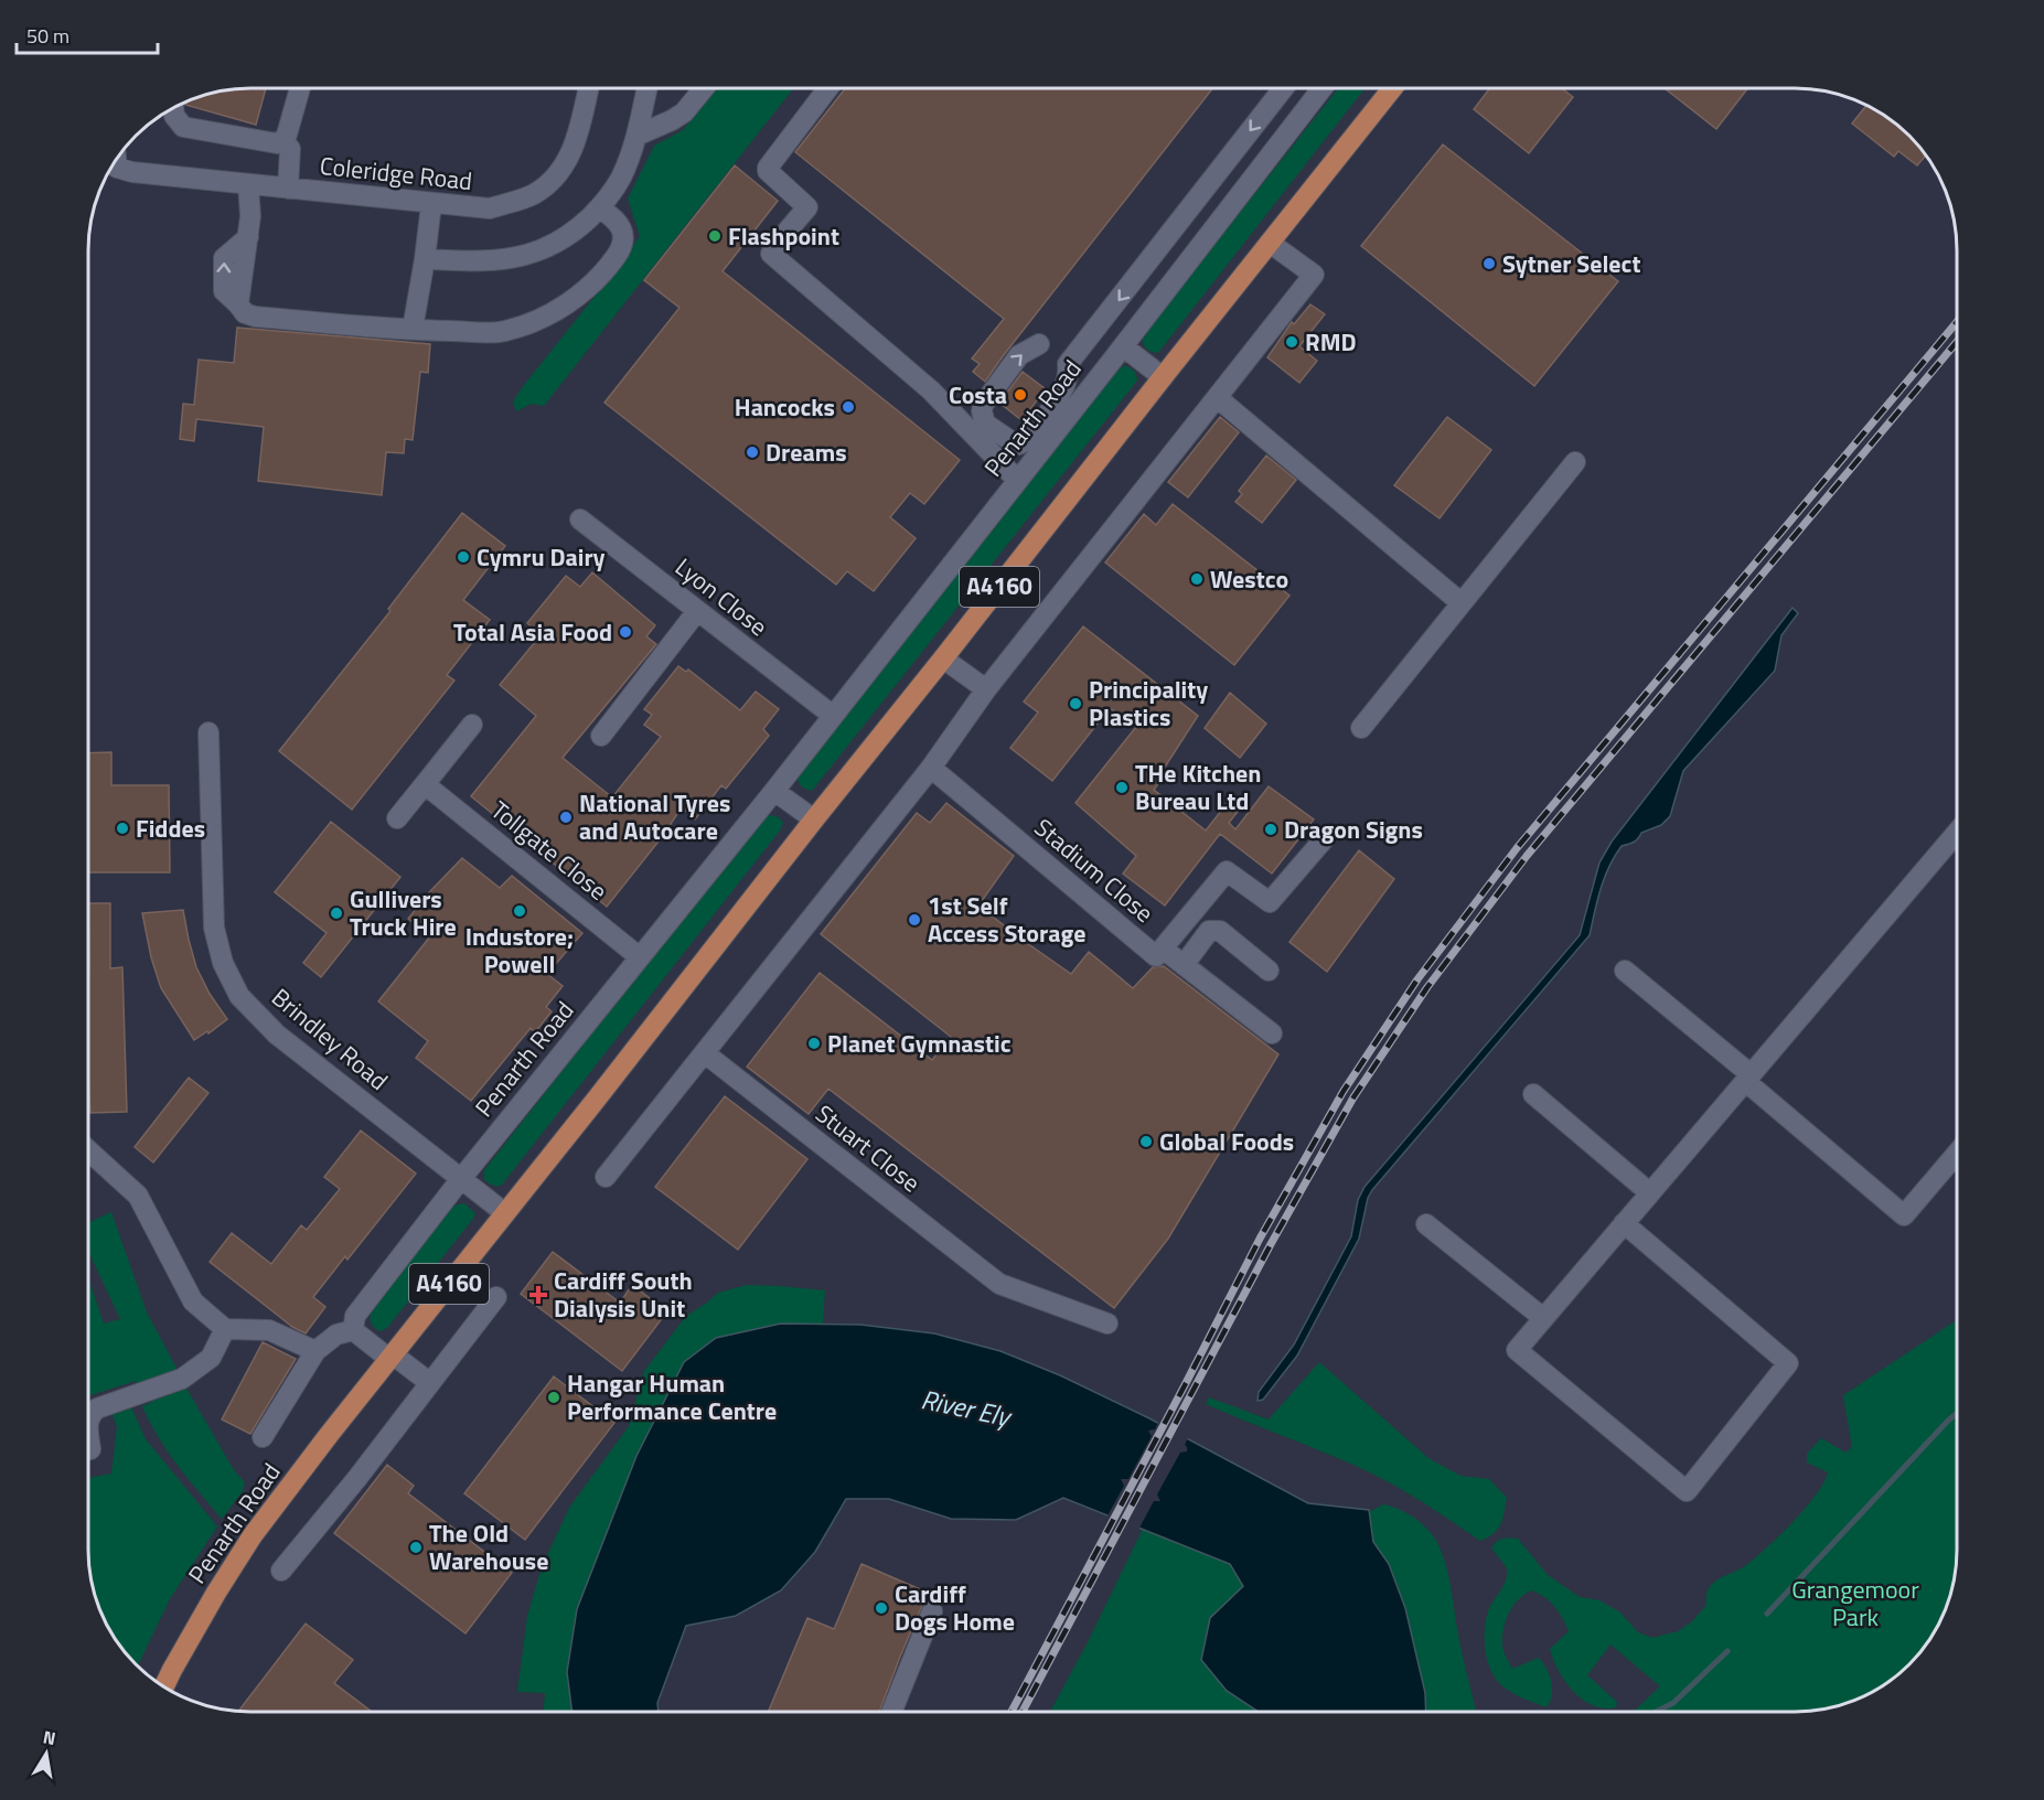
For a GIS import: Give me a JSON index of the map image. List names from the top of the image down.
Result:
{
  "streets": {
    "main road": ["Penarth Road", "A4160"],
    "street": [
      "Coleridge Road",
      "Lyon Close",
      "Tollgate Close",
      "Stadium Close",
      "Brindley Road",
      "Stuart Close"
    ]
  },
  "crossings": [
    ["Penarth Road", "Lyon Close"],
    ["Penarth Road", "Tollgate Close"],
    ["Penarth Road", "Brindley Road"]
  ],
  "water": ["River Ely"],
  "parks": ["Grangemoor Park"],
  "places": {
    "other": [
      "Flashpoint",
      "Sytner Select",
      "RMD",
      "Costa",
      "Hancocks",
      "Dreams",
      "Cymru Dairy",
      "Westco",
      "Total Asia Food",
      "Principality Plastics",
      "THe Kitchen Bureau Ltd",
      "National Tyres and Autocare",
      "Fiddes",
      "Dragon Signs",
      "Industore; Powell",
      "Gullivers Truck Hire",
      "1st Self Access Storage",
      "Planet Gymnastic",
      "Global Foods",
      "Hangar Human Performance Centre",
      "The Old Warehouse",
      "Cardiff Dogs Home"
    ],
    "health": ["Cardiff South Dialysis Unit"]
  },
  "scale_bar": "50 m",
  "north": "top"
}
